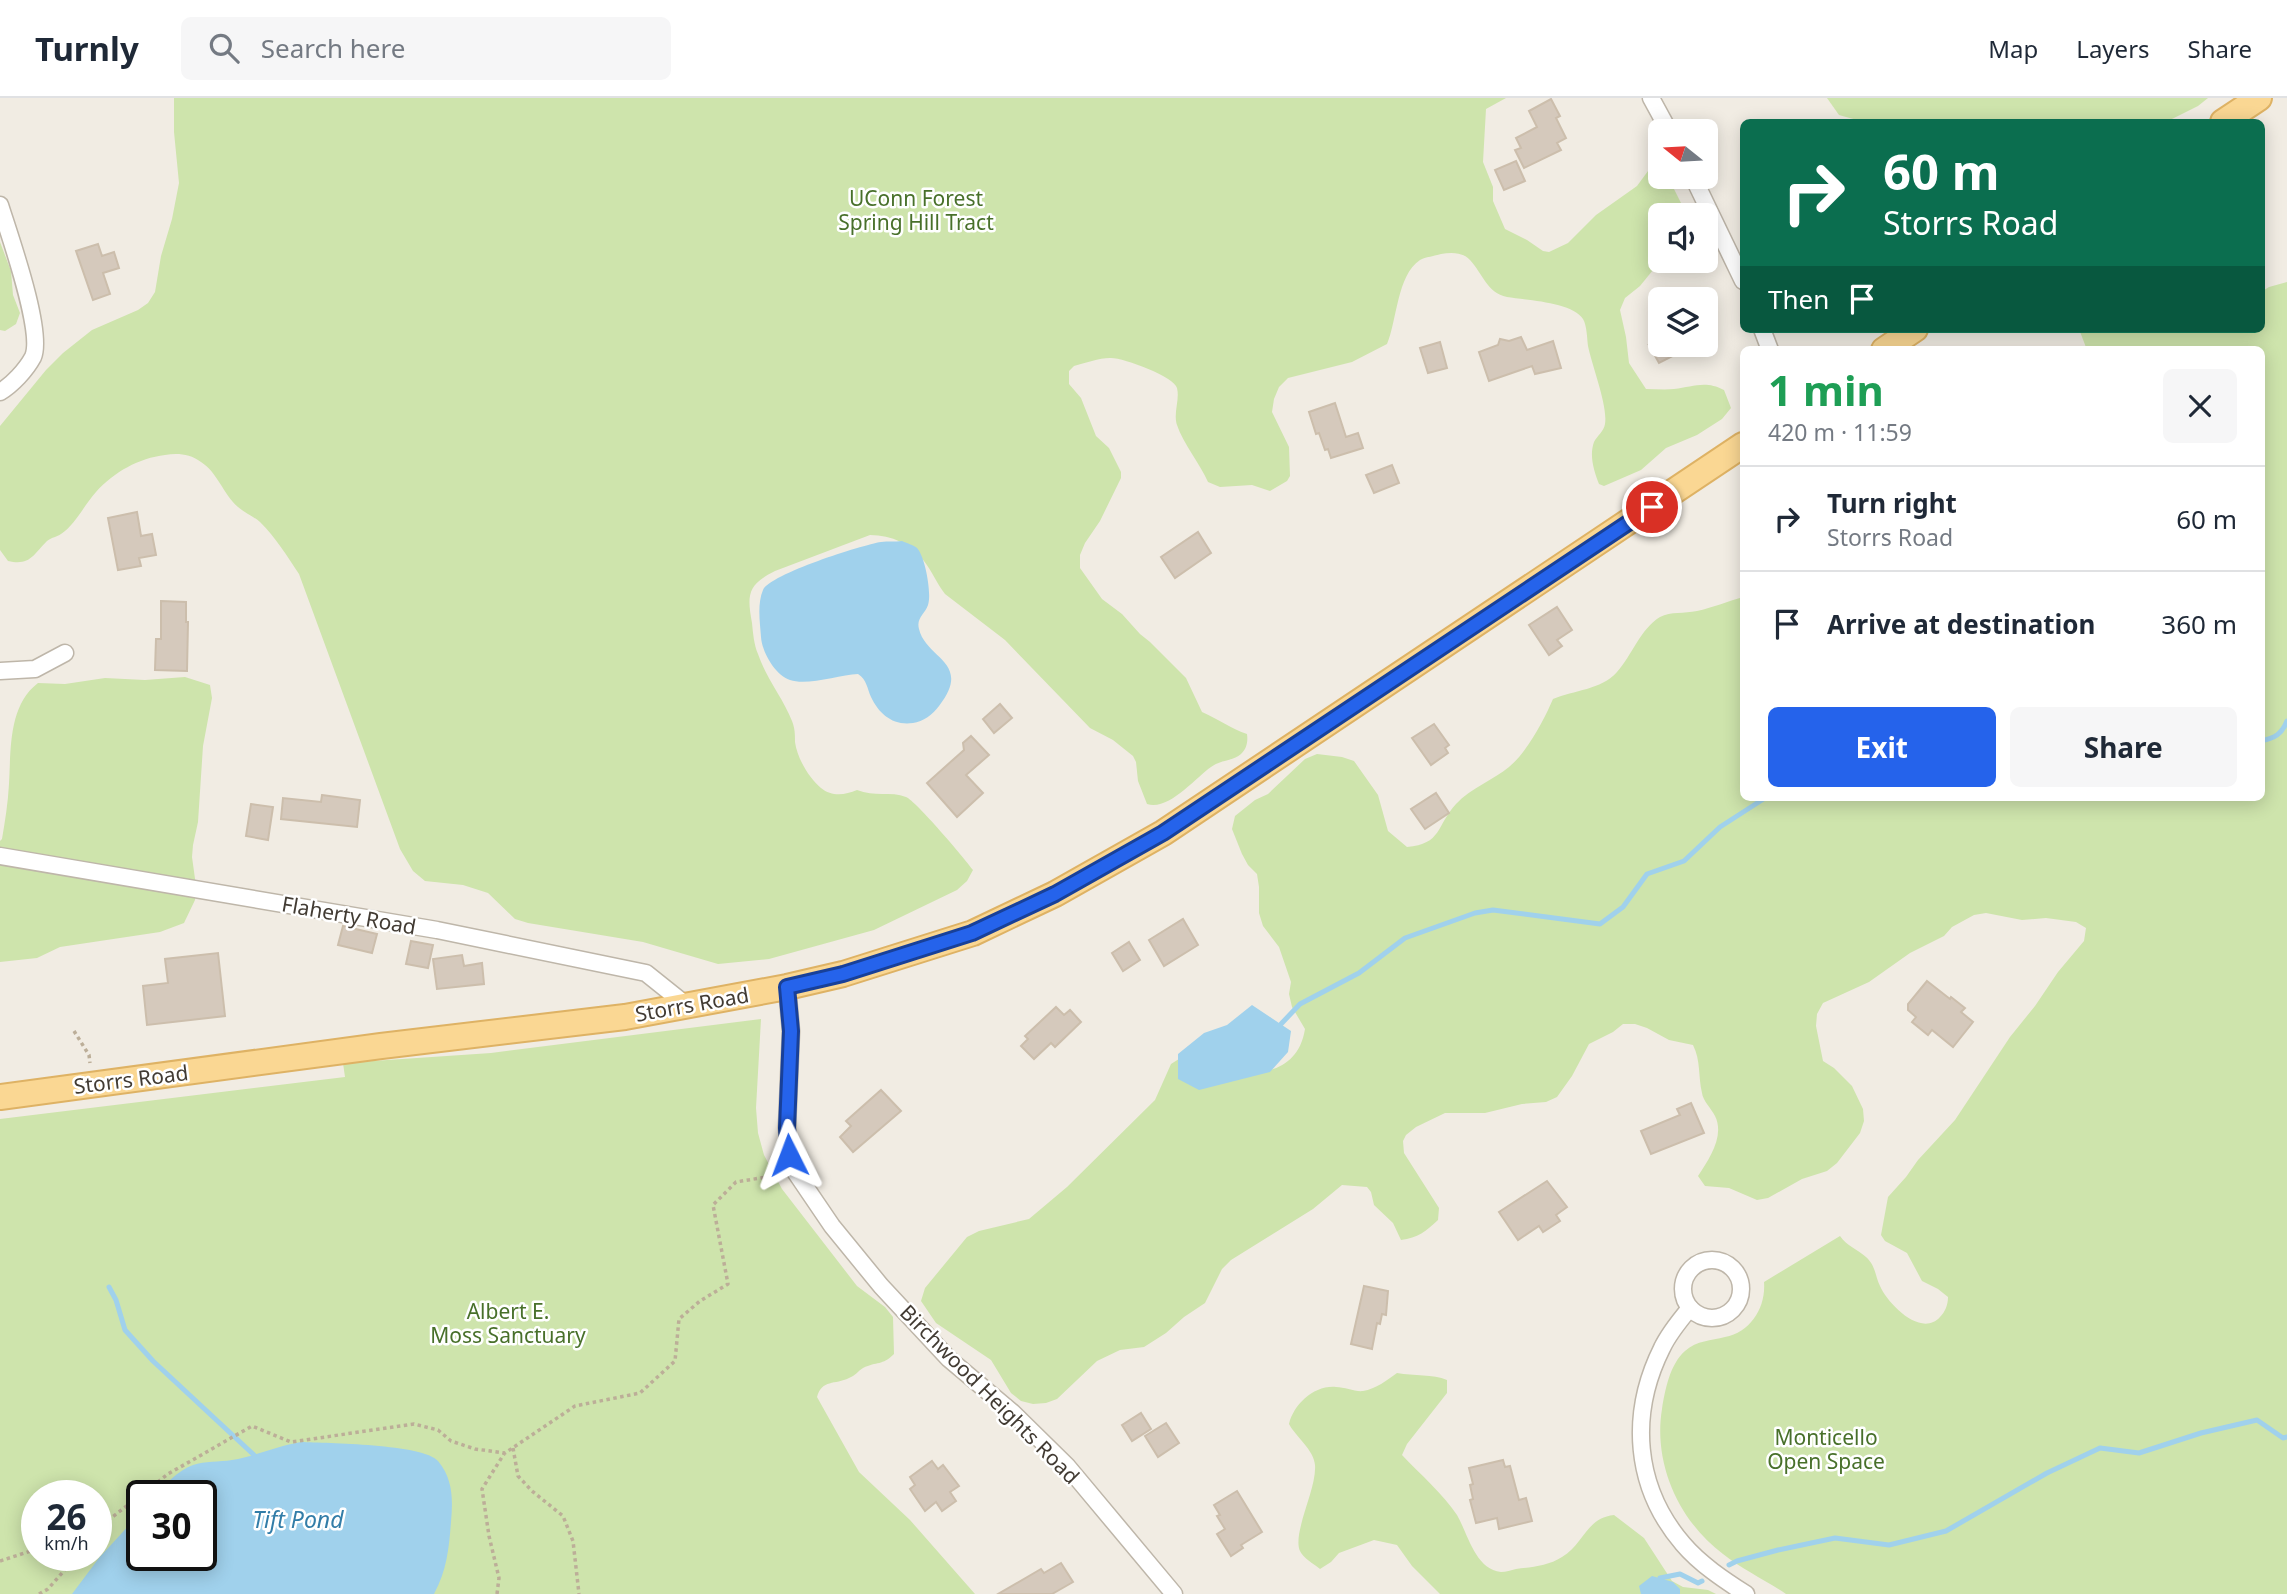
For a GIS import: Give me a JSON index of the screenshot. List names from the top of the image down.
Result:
{
  "streets": {
    "main road": ["Storrs Road"],
    "street": ["Flaherty Road", "Birchwood Heights Road"]
  },
  "crossings": [
    ["Flaherty Road", "Storrs Road"],
    ["Storrs Road", "Birchwood Heights Road"]
  ],
  "water": ["Tift Pond"],
  "parks": ["UConn Forest Spring Hill Tract", "Albert E. Moss Sanctuary", "Monticello Open Space"],
  "north": "left",
  "page": {
    "header": "Turnly",
    "search": "Search here",
    "nav": ["Map", "Layers", "Share"],
    "turn": ["60 m", "Storrs Road"],
    "then": "Then",
    "heading": ["1 min", "420 m · 11:59"],
    "list": [
      {
        "name": "Turn right",
        "note": "Storrs Road",
        "value": "60 m"
      },
      {
        "name": "Arrive at destination",
        "value": "360 m"
      }
    ],
    "buttons": ["Exit", "Share"],
    "speed": "26 km/h",
    "limit": "30"
  }
}
